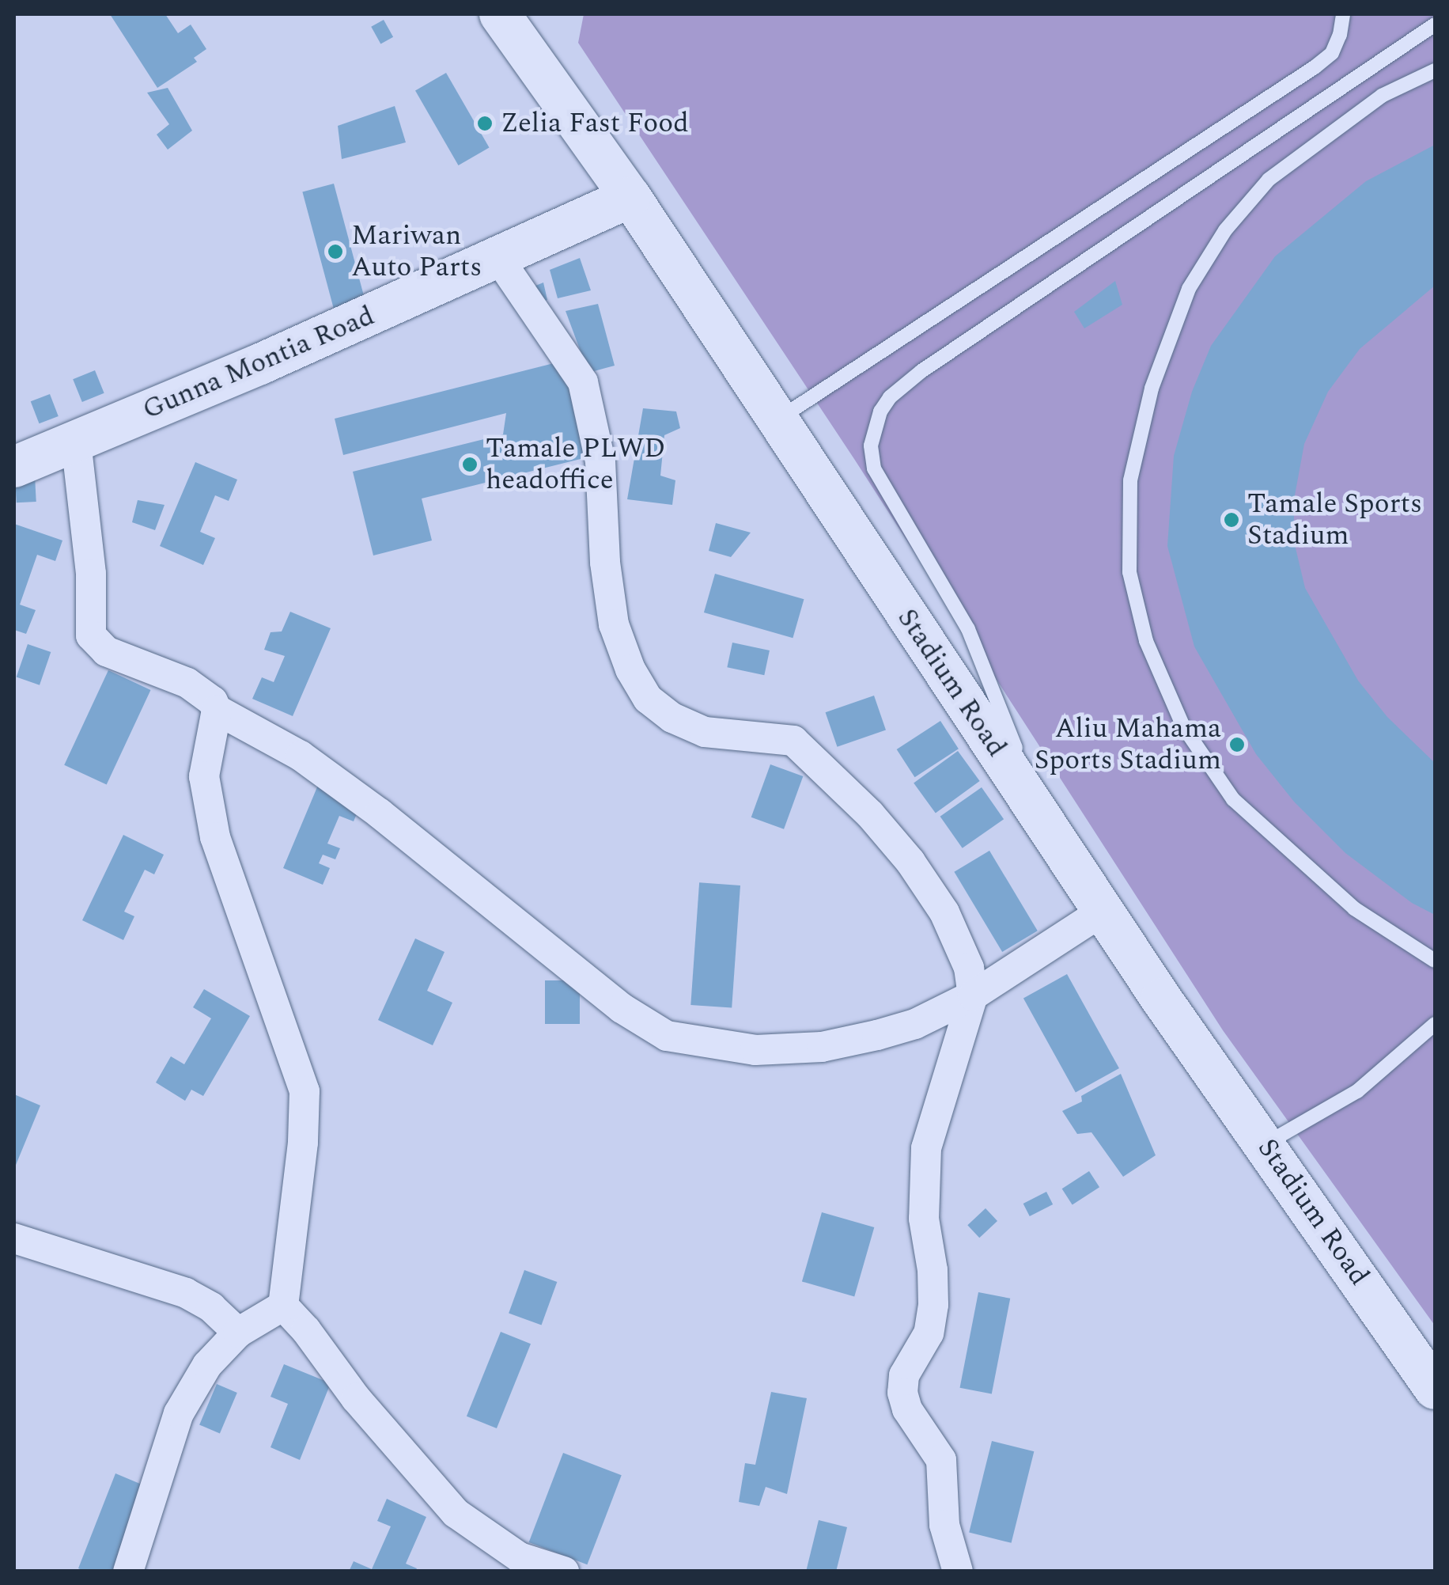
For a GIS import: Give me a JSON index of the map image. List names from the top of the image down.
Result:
{
  "streets": {
    "main road": ["Gunna Montia Road", "Stadium Road"]
  },
  "crossings": [
    ["Gunna Montia Road", "Stadium Road"]
  ],
  "places": [
    "Zelia Fast Food",
    "Mariwan Auto Parts",
    "Tamale PLWD headoffice",
    "Tamale Sports Stadium",
    "Aliu Mahama Sports Stadium"
  ]
}
